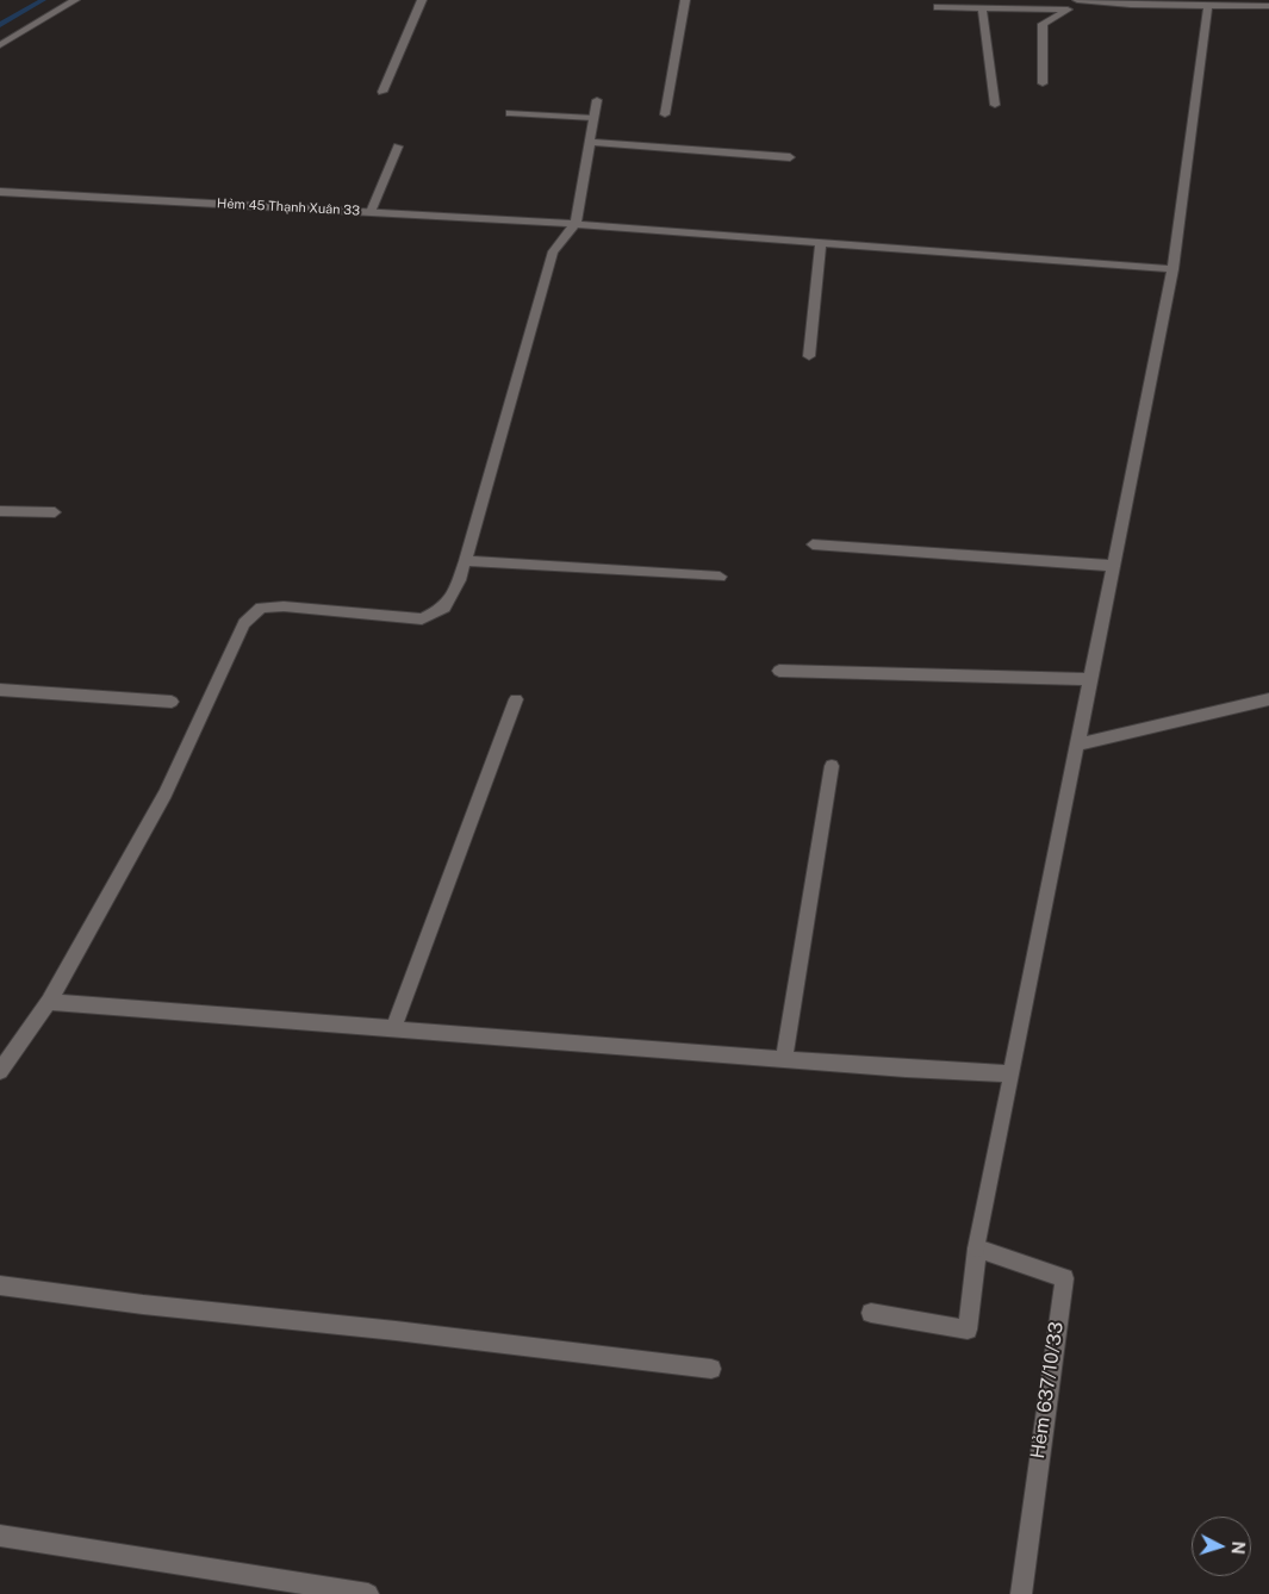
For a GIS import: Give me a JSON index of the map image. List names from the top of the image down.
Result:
{
  "streets": {
    "street": ["Hẻm 45 Thạnh Xuân 33", "Hẻm 637/10/33"]
  },
  "north": "right"
}
